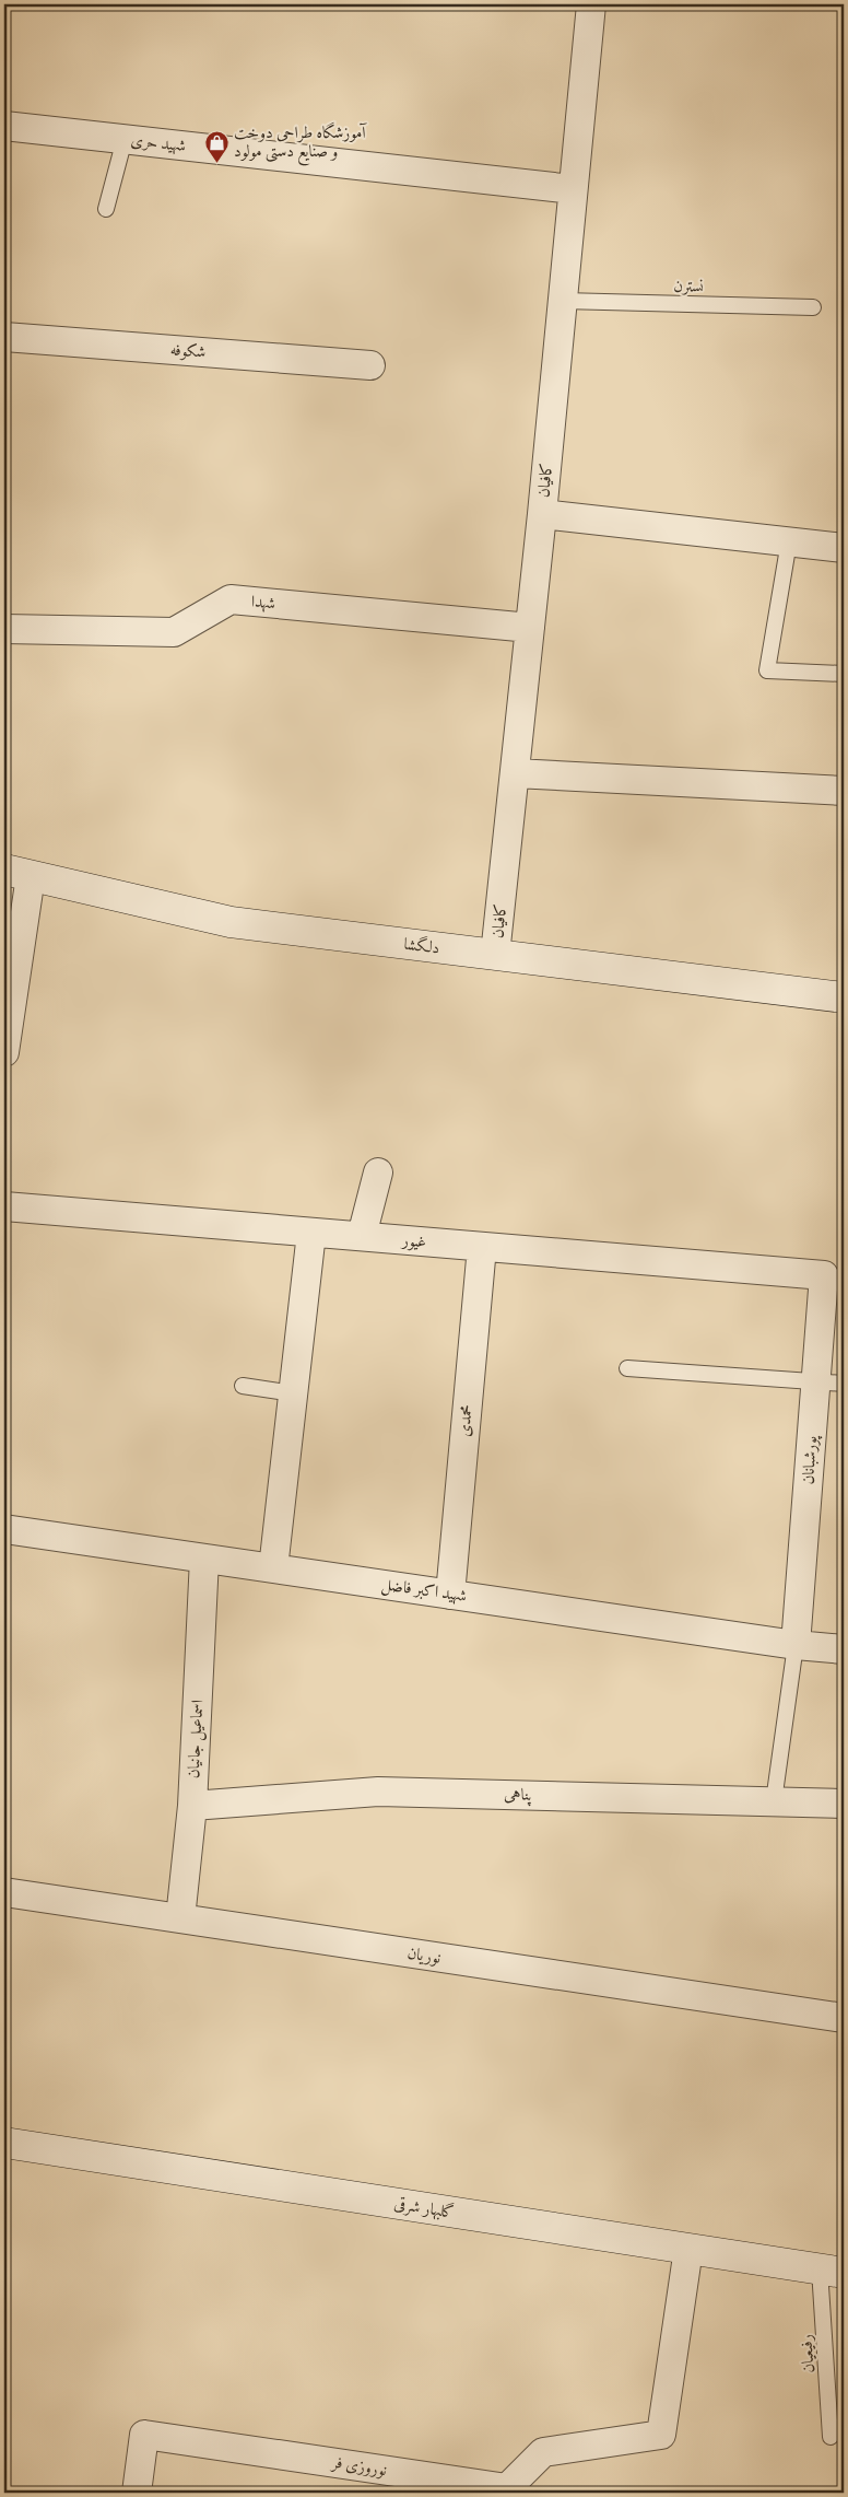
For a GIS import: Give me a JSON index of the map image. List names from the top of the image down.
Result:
{
  "streets": {
    "street": [
      "شهید حری",
      "شکوفه",
      "کافیان",
      "شهدا",
      "دلگشا",
      "غیور",
      "محمدی",
      "پورشبانان",
      "شهید اکبر فاضل",
      "اسماعیل جانیان",
      "پناهی",
      "نوریان",
      "گلبهار شرقی",
      "نوروزی فر"
    ],
    "lane": ["نسترن", "رفیعیان"]
  },
  "crossings": [
    ["شهید حری", "کافیان"],
    ["نسترن", "کافیان"],
    ["کافیان", "شهدا"],
    ["کافیان", "دلگشا"],
    ["غیور", "محمدی"],
    ["غیور", "پورشبانان"],
    ["محمدی", "شهید اکبر فاضل"],
    ["پورشبانان", "شهید اکبر فاضل"],
    ["شهید اکبر فاضل", "اسماعیل جانیان"],
    ["اسماعیل جانیان", "پناهی"],
    ["اسماعیل جانیان", "نوریان"],
    ["گلبهار شرقی", "رفیعیان"],
    ["گلبهار شرقی", "نوروزی فر"]
  ],
  "places": {
    "shop": ["آموزشگاه طراحی دوخت و صنایع دستی مولود"]
  }
}
